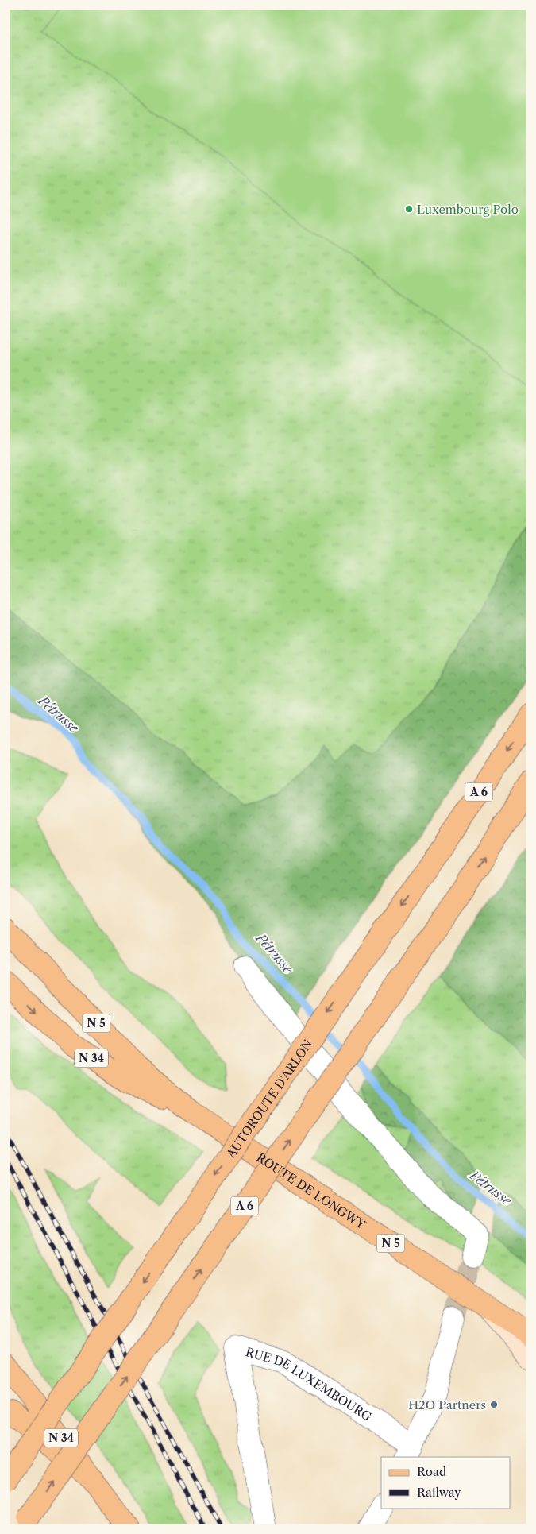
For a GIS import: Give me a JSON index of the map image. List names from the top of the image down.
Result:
{
  "streets": {
    "main road": [
      "A 6",
      "N 5",
      "N 34",
      "AUTOROUTE D'ARLON",
      "ROUTE DE LONGWY"
    ],
    "street": ["RUE DE LUXEMBOURG"]
  },
  "crossings": [
    ["N 34", "ROUTE DE LONGWY"]
  ],
  "water": ["Pétrusse"],
  "places": ["Luxembourg Polo", "H2O Partners"],
  "legend": ["Road", "Railway"]
}
